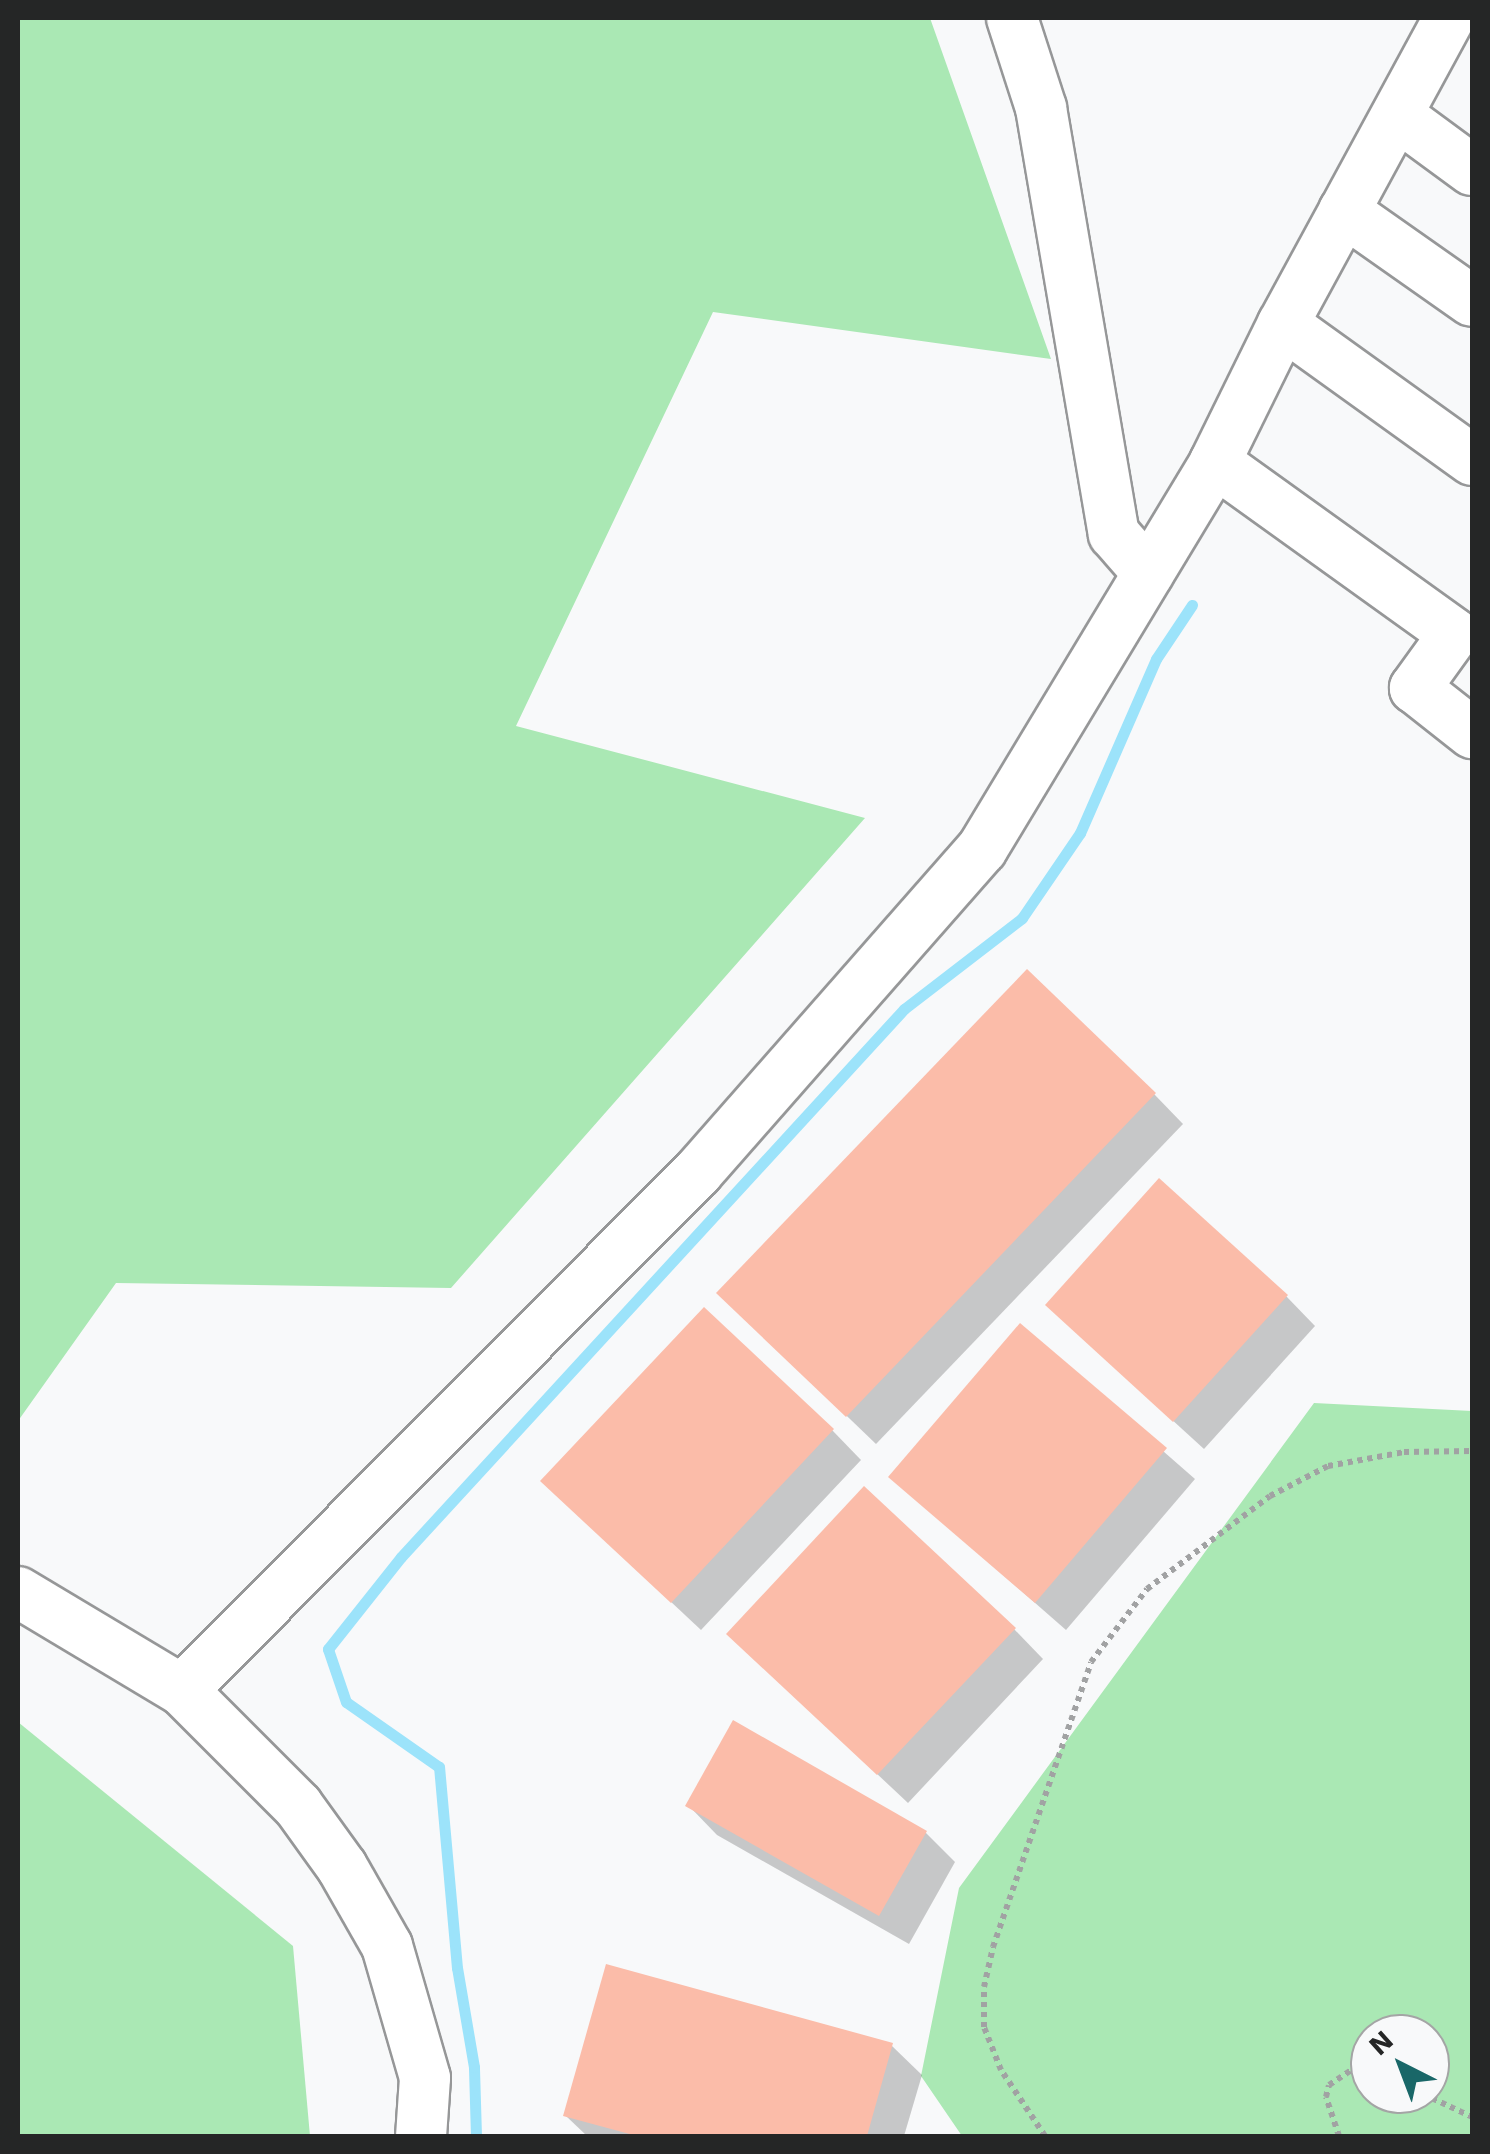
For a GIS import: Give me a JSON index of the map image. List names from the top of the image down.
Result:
{
  "north": "top left"
}
